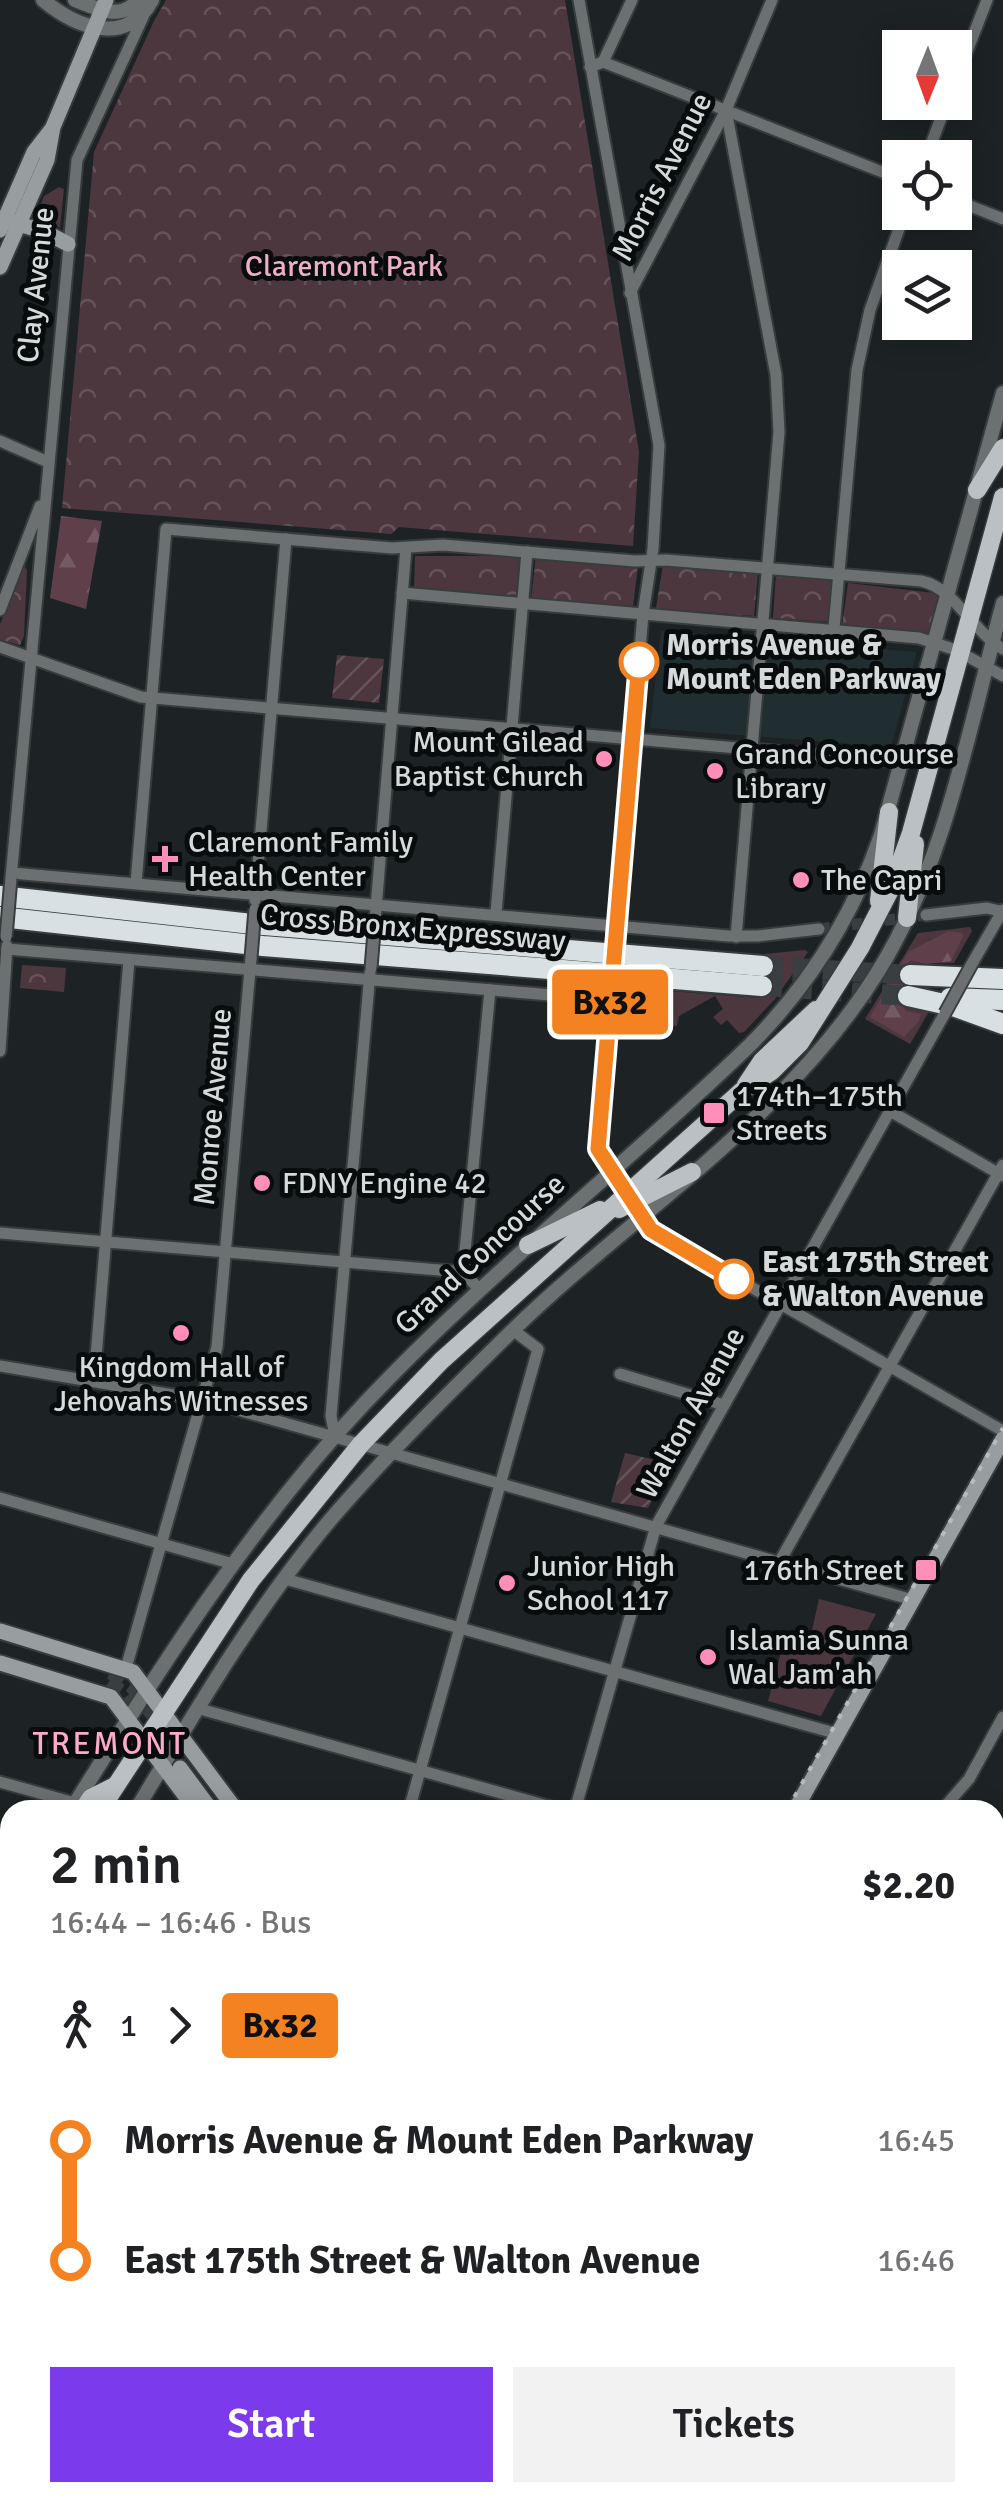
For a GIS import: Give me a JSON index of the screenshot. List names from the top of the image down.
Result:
{
  "streets": {
    "highway": ["Cross Bronx Expressway"],
    "main road": ["Grand Concourse"],
    "street": [
      "Morris Avenue",
      "Clay Avenue",
      "Monroe Avenue",
      "Walton Avenue"
    ]
  },
  "crossings": [
    ["Clay Avenue", "Cross Bronx Expressway"]
  ],
  "districts": ["TREMONT"],
  "parks": ["Claremont Park"],
  "places": {
    "other": [
      "Morris Avenue & Mount Eden Parkway",
      "Mount Gilead Baptist Church",
      "Grand Concourse Library",
      "The Capri",
      "FDNY Engine 42",
      "East 175th Street & Walton Avenue",
      "Kingdom Hall of Jehovahs Witnesses",
      "Junior High School 117",
      "Islamia Sunna Wal Jam'ah"
    ],
    "health": ["Claremont Family Health Center"],
    "transit": ["174th–175th Streets", "176th Street"]
  },
  "lines": ["bus line Bx32"],
  "north": "bottom",
  "page": {
    "on_map": "Bx32",
    "heading": ["2 min", "16:44 – 16:46 · Bus", "$2.20"],
    "legs": ["1", "Bx32"],
    "list": [
      {
        "name": "Morris Avenue & Mount Eden Parkway",
        "value": "16:45"
      },
      {
        "name": "East 175th Street & Walton Avenue",
        "value": "16:46"
      }
    ],
    "buttons": ["Start", "Tickets"]
  }
}
